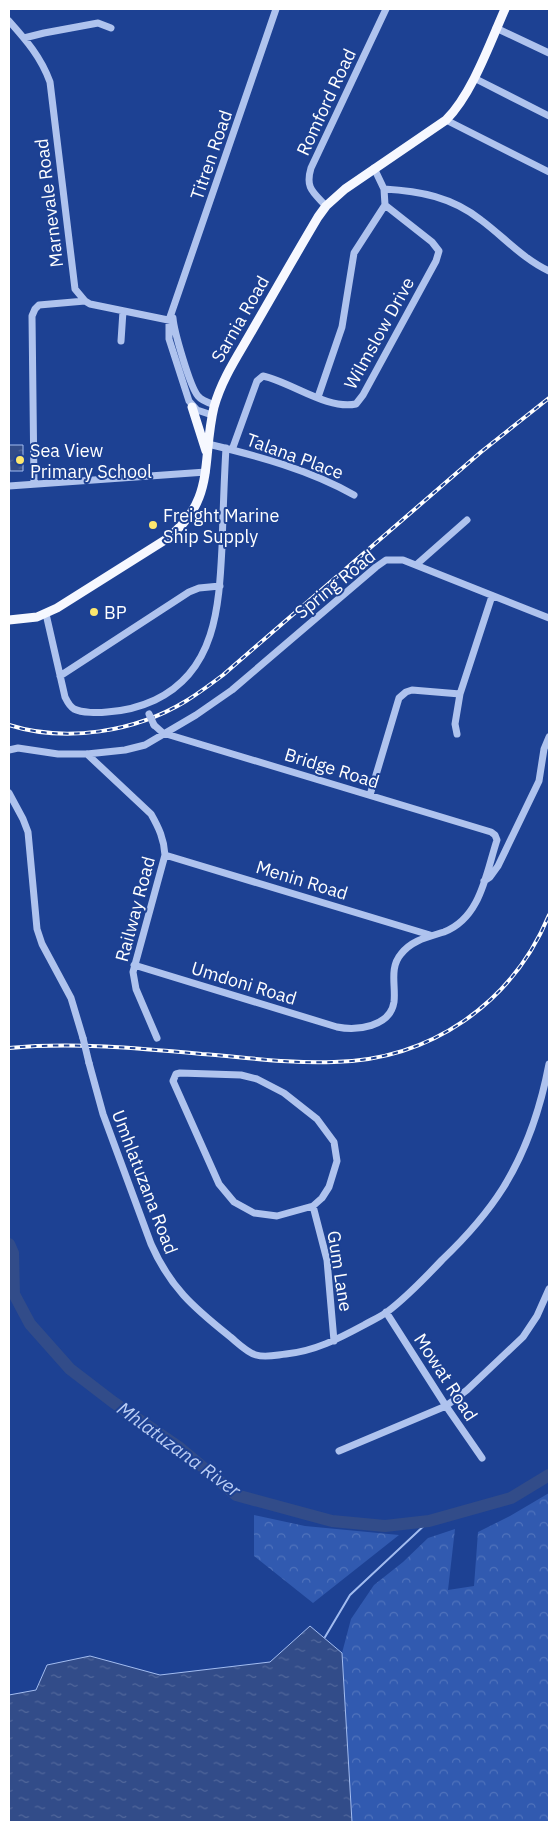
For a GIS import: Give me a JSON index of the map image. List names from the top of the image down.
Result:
{
  "streets": {
    "main road": ["Sarnia Road"],
    "street": [
      "Romford Road",
      "Titren Road",
      "Marnevale Road",
      "Wilmslow Drive",
      "Talana Place",
      "Spring Road",
      "Bridge Road",
      "Menin Road",
      "Railway Road",
      "Umdoni Road",
      "Umhlatuzana Road",
      "Gum Lane",
      "Mowat Road"
    ]
  },
  "crossings": [
    ["Romford Road", "Sarnia Road"],
    ["Titren Road", "Sarnia Road"],
    ["Sarnia Road", "Talana Place"],
    ["Wilmslow Drive", "Talana Place"],
    ["Spring Road", "Bridge Road"],
    ["Menin Road", "Railway Road"],
    ["Menin Road", "Umdoni Road"],
    ["Railway Road", "Umdoni Road"],
    ["Umhlatuzana Road", "Gum Lane"],
    ["Umhlatuzana Road", "Mowat Road"]
  ],
  "water": ["Mhlatuzana River"],
  "places": ["Sea View Primary School", "Freight Marine Ship Supply", "BP"]
}
